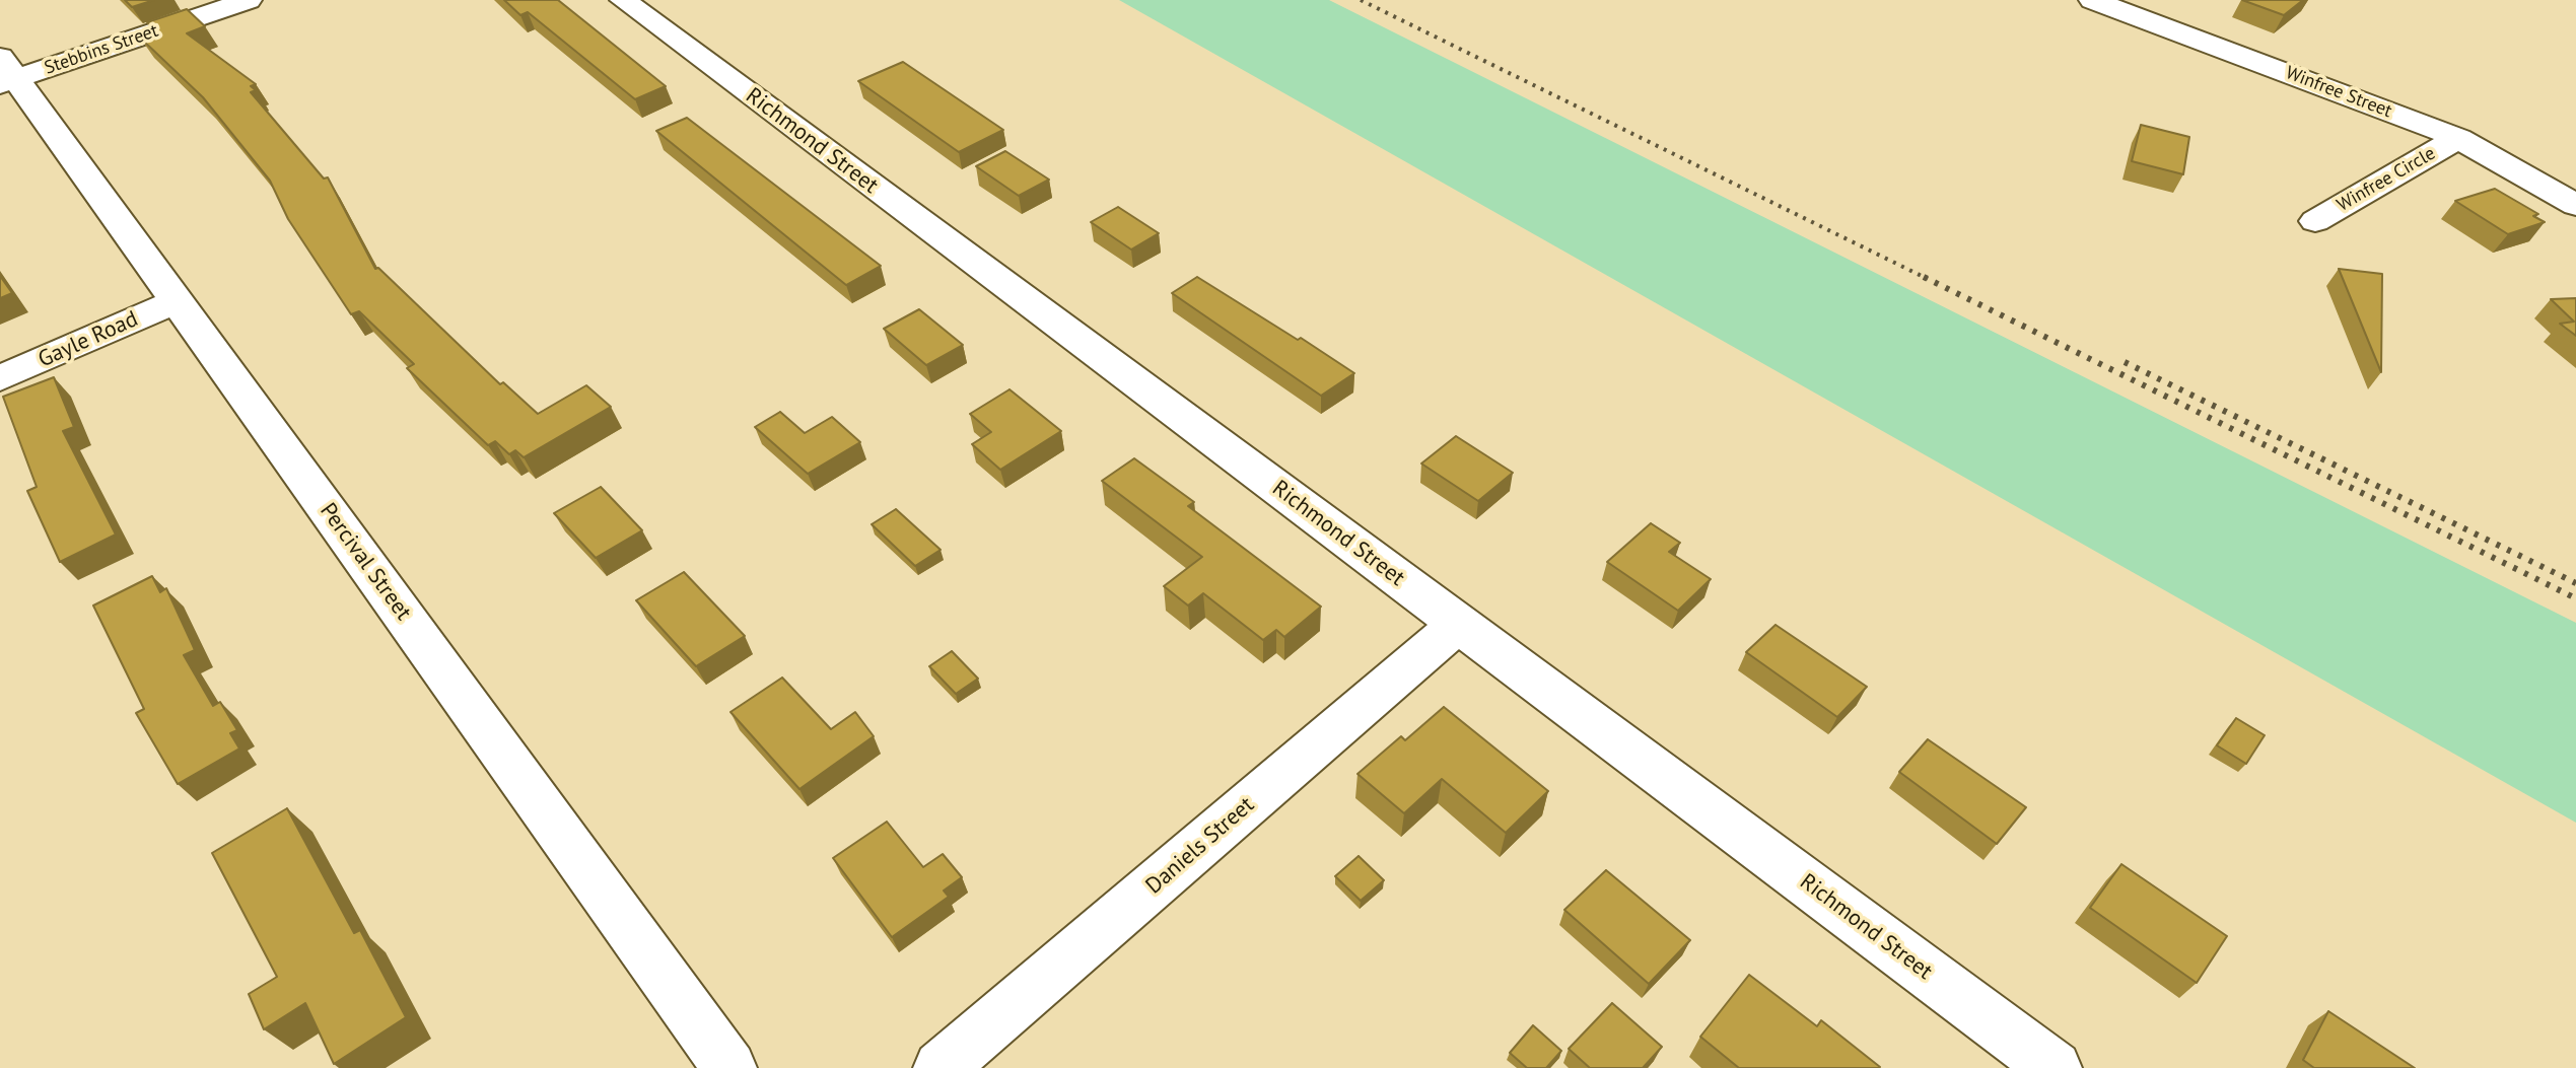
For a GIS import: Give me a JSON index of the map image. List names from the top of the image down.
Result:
{
  "streets": {
    "street": [
      "Stebbins Street",
      "Winfree Street",
      "Richmond Street",
      "Winfree Circle",
      "Gayle Road",
      "Percival Street",
      "Daniels Street"
    ]
  },
  "crossings": [
    ["Stebbins Street", "Percival Street"],
    ["Winfree Street", "Winfree Circle"],
    ["Richmond Street", "Daniels Street"],
    ["Gayle Road", "Percival Street"]
  ]
}
